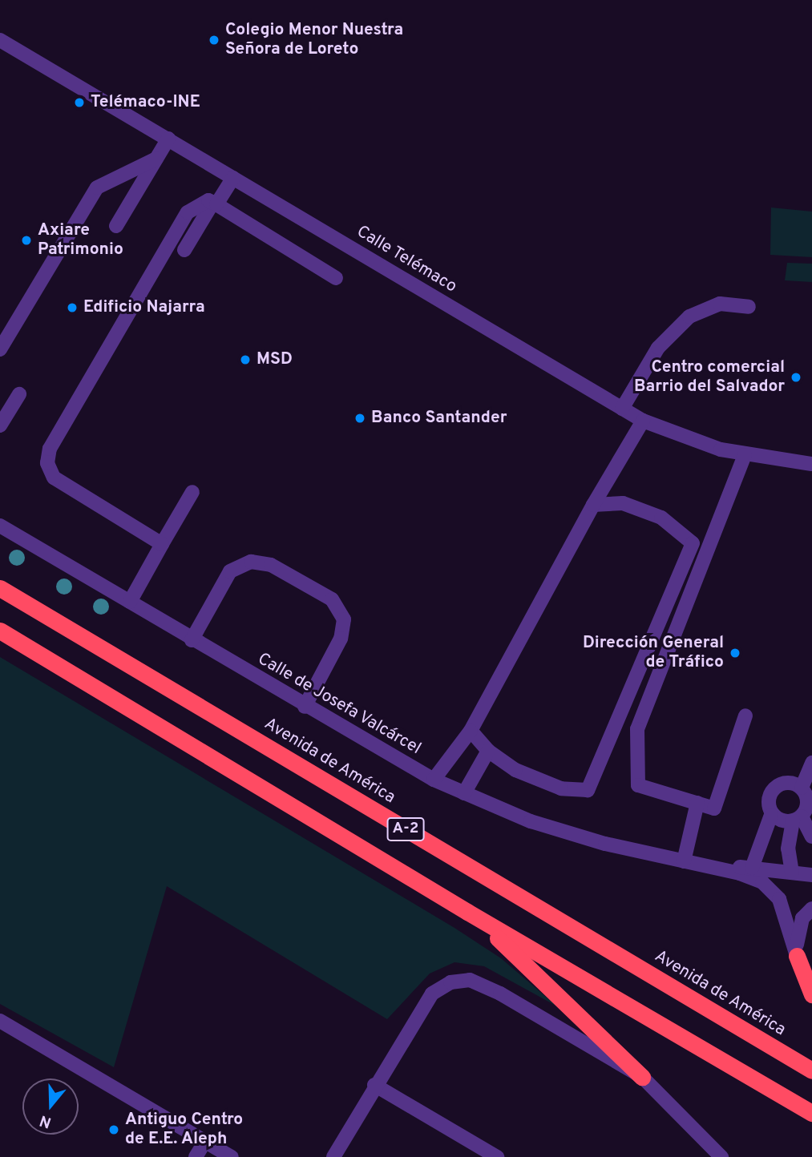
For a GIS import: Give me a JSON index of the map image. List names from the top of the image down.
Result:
{
  "streets": {
    "highway": ["Avenida de América", "A-2"],
    "street": ["Calle Telémaco", "Calle de Josefa Valcárcel"]
  },
  "places": [
    "Colegio Menor Nuestra Señora de Loreto",
    "Telémaco-INE",
    "Axiare Patrimonio",
    "Edificio Najarra",
    "MSD",
    "Centro comercial Barrio del Salvador",
    "Banco Santander",
    "Dirección General de Tráfico",
    "Antiguo Centro de E.E. Aleph"
  ],
  "north": "bottom"
}
